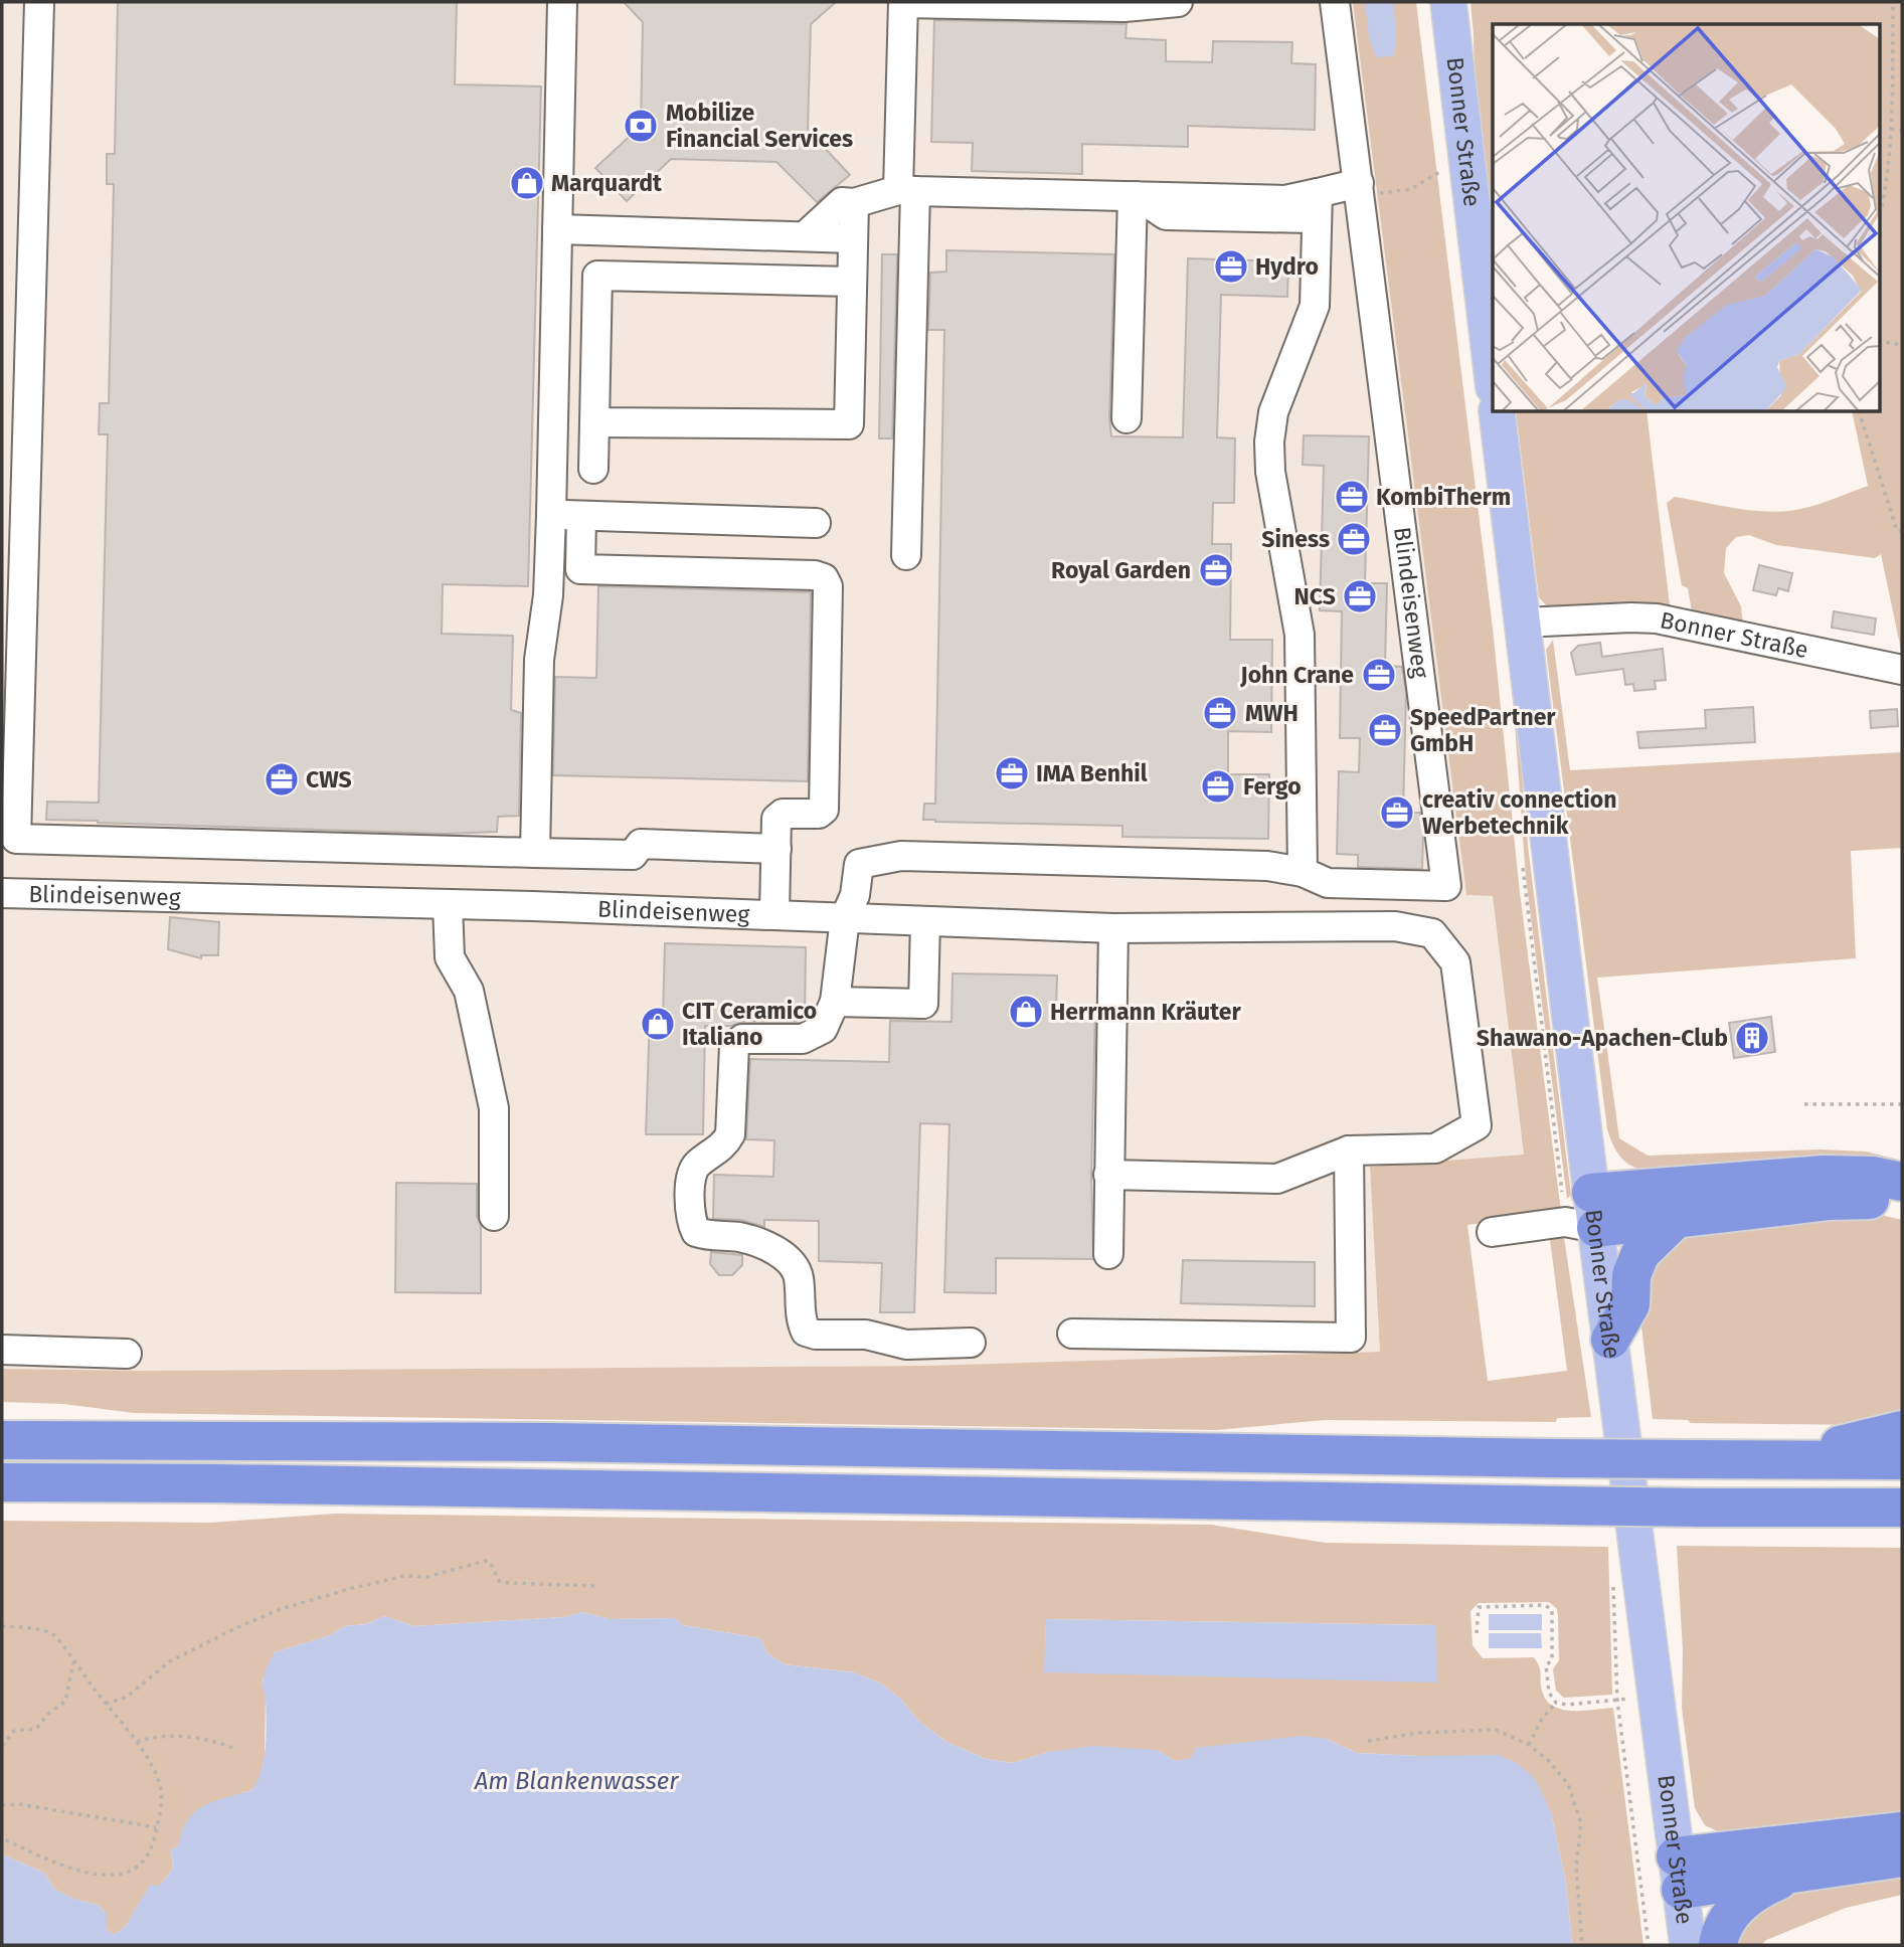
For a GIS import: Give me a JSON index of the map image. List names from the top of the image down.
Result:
{
  "streets": {
    "main road": ["Bonner Straße"],
    "street": ["Blindeisenweg"]
  },
  "water": ["Am Blankenwasser"],
  "places": {
    "bank": ["Mobilize Financial Services"],
    "shop": ["Marquardt", "Herrmann Kräuter", "CIT Ceramico Italiano"],
    "office": [
      "Hydro",
      "KombiTherm",
      "Siness",
      "Royal Garden",
      "NCS",
      "John Crane",
      "MWH",
      "SpeedPartner GmbH",
      "IMA Benhil",
      "CWS",
      "Fergo",
      "creativ connection Werbetechnik"
    ],
    "building": ["Shawano-Apachen-Club"]
  }
}
